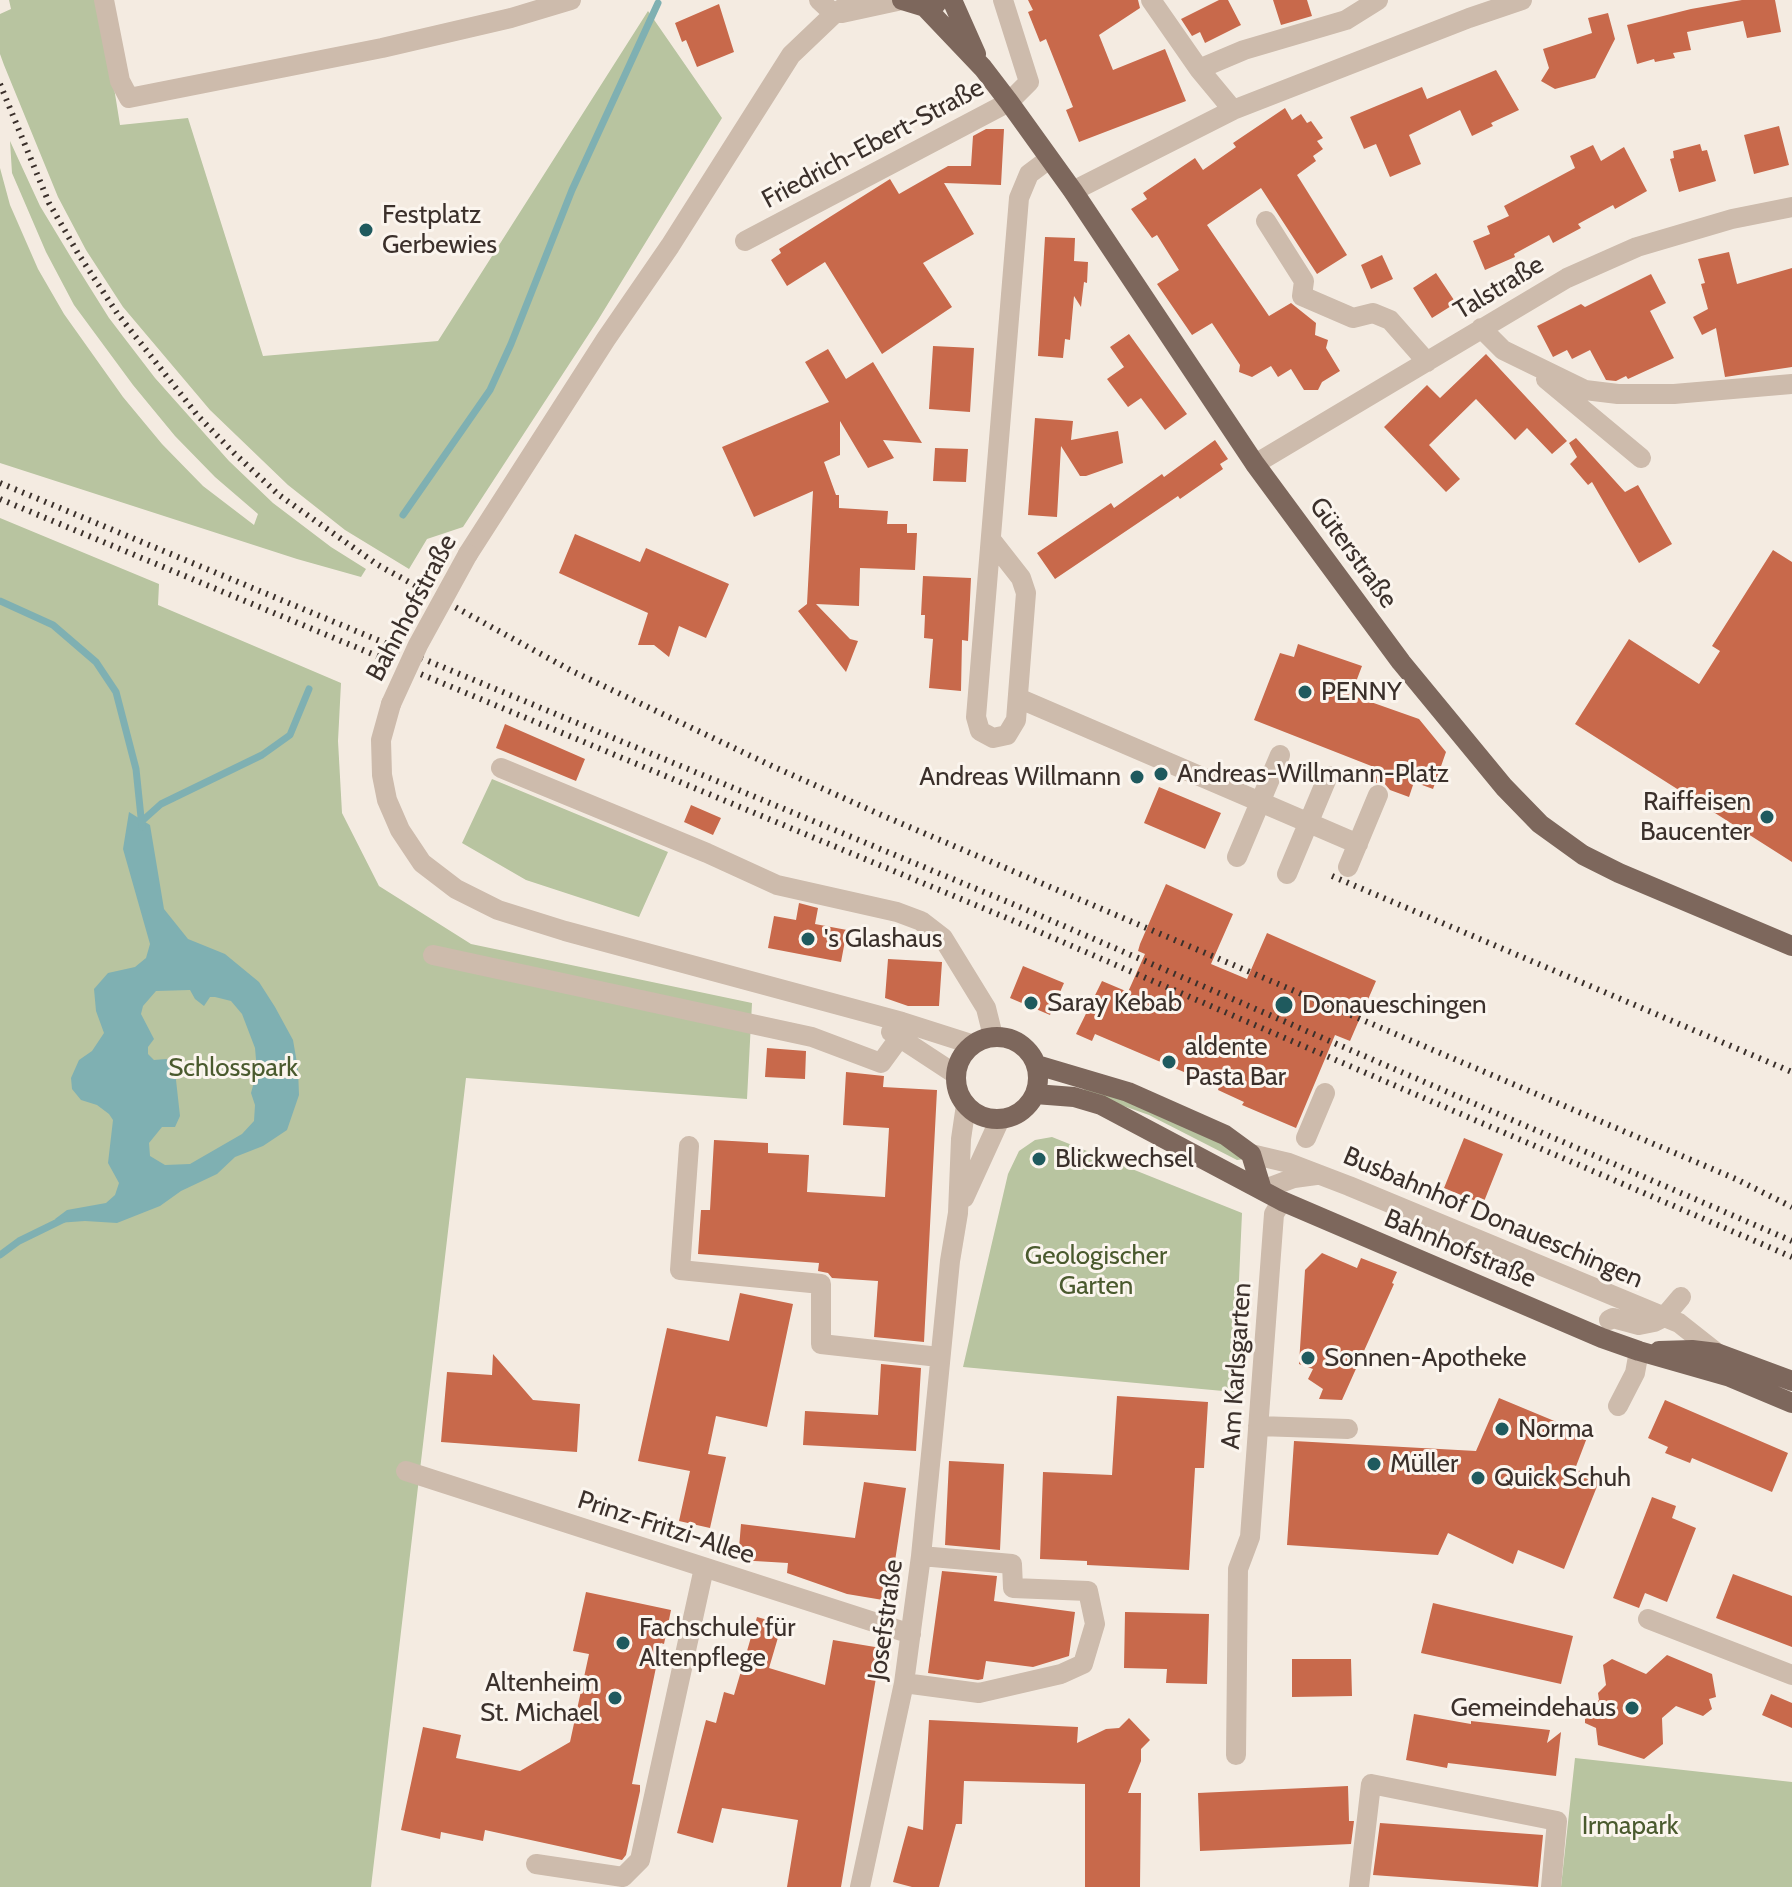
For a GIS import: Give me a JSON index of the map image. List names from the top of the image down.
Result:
{
  "streets": {
    "main road": ["Güterstraße", "Bahnhofstraße"],
    "street": [
      "Friedrich-Ebert-Straße",
      "Talstraße",
      "Busbahnhof Donaueschingen",
      "Am Karlsgarten",
      "Prinz-Fritzi-Allee",
      "Josefstraße"
    ]
  },
  "crossings": [
    ["Friedrich-Ebert-Straße", "Güterstraße"],
    ["Talstraße", "Güterstraße"],
    ["Bahnhofstraße", "Busbahnhof Donaueschingen"],
    ["Bahnhofstraße", "Am Karlsgarten"],
    ["Bahnhofstraße", "Josefstraße"],
    ["Prinz-Fritzi-Allee", "Josefstraße"]
  ],
  "parks": ["Schlosspark", "Geologischer Garten", "Irmapark"],
  "places": [
    "Festplatz Gerbewies",
    "PENNY",
    "Andreas-Willmann-Platz",
    "Andreas Willmann",
    "Raiffeisen Baucenter",
    "'s Glashaus",
    "Saray Kebab",
    "Donaueschingen",
    "aldente Pasta Bar",
    "Blickwechsel",
    "Sonnen-Apotheke",
    "Norma",
    "Müller",
    "Quick Schuh",
    "Fachschule für Altenpflege",
    "Altenheim St. Michael",
    "Gemeindehaus"
  ]
}
